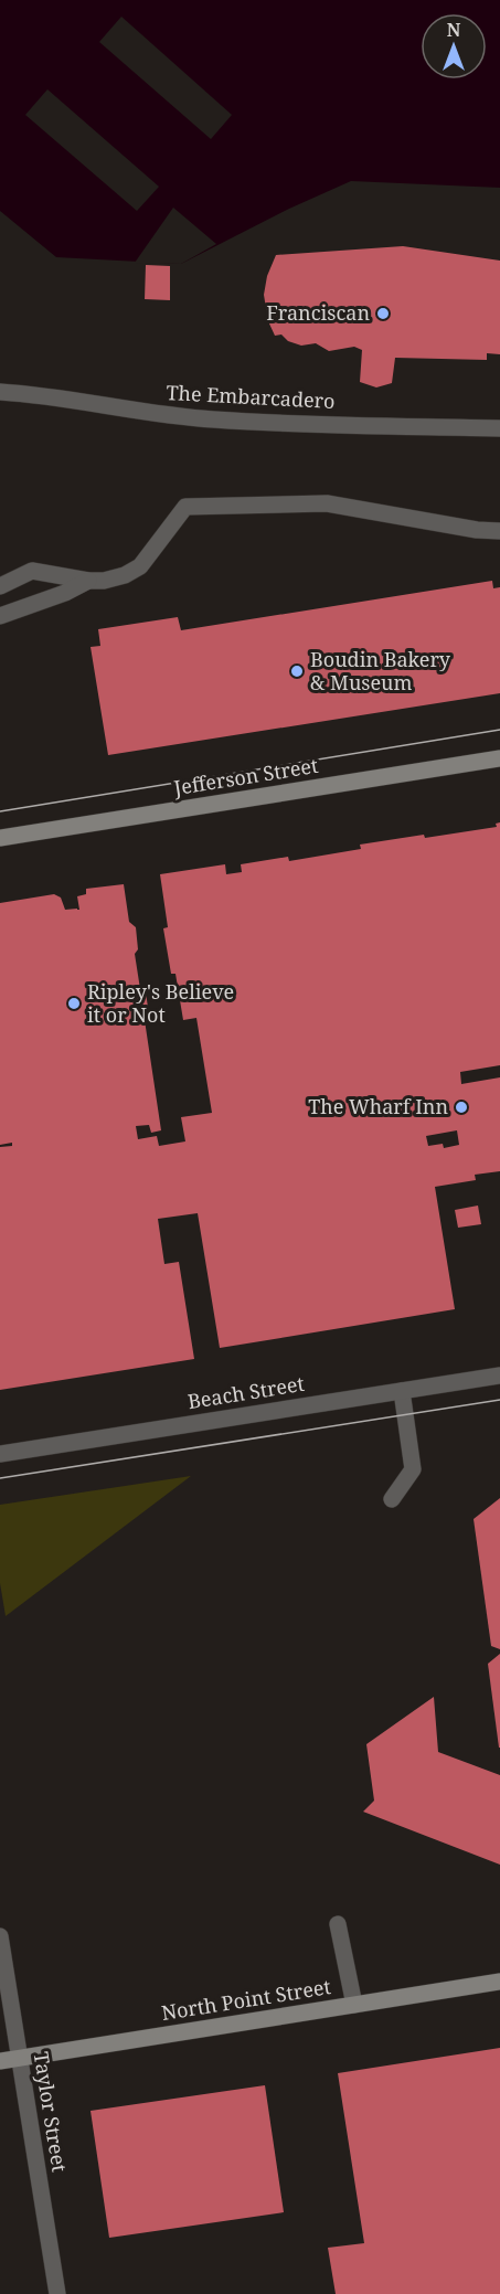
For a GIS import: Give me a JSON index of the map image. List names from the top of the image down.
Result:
{
  "streets": {
    "street": [
      "The Embarcadero",
      "Jefferson Street",
      "Beach Street",
      "North Point Street",
      "Taylor Street"
    ]
  },
  "crossings": [
    ["North Point Street", "Taylor Street"]
  ],
  "places": [
    "Franciscan",
    "Boudin Bakery & Museum",
    "Ripley's Believe it or Not",
    "The Wharf Inn"
  ],
  "north": "top"
}
